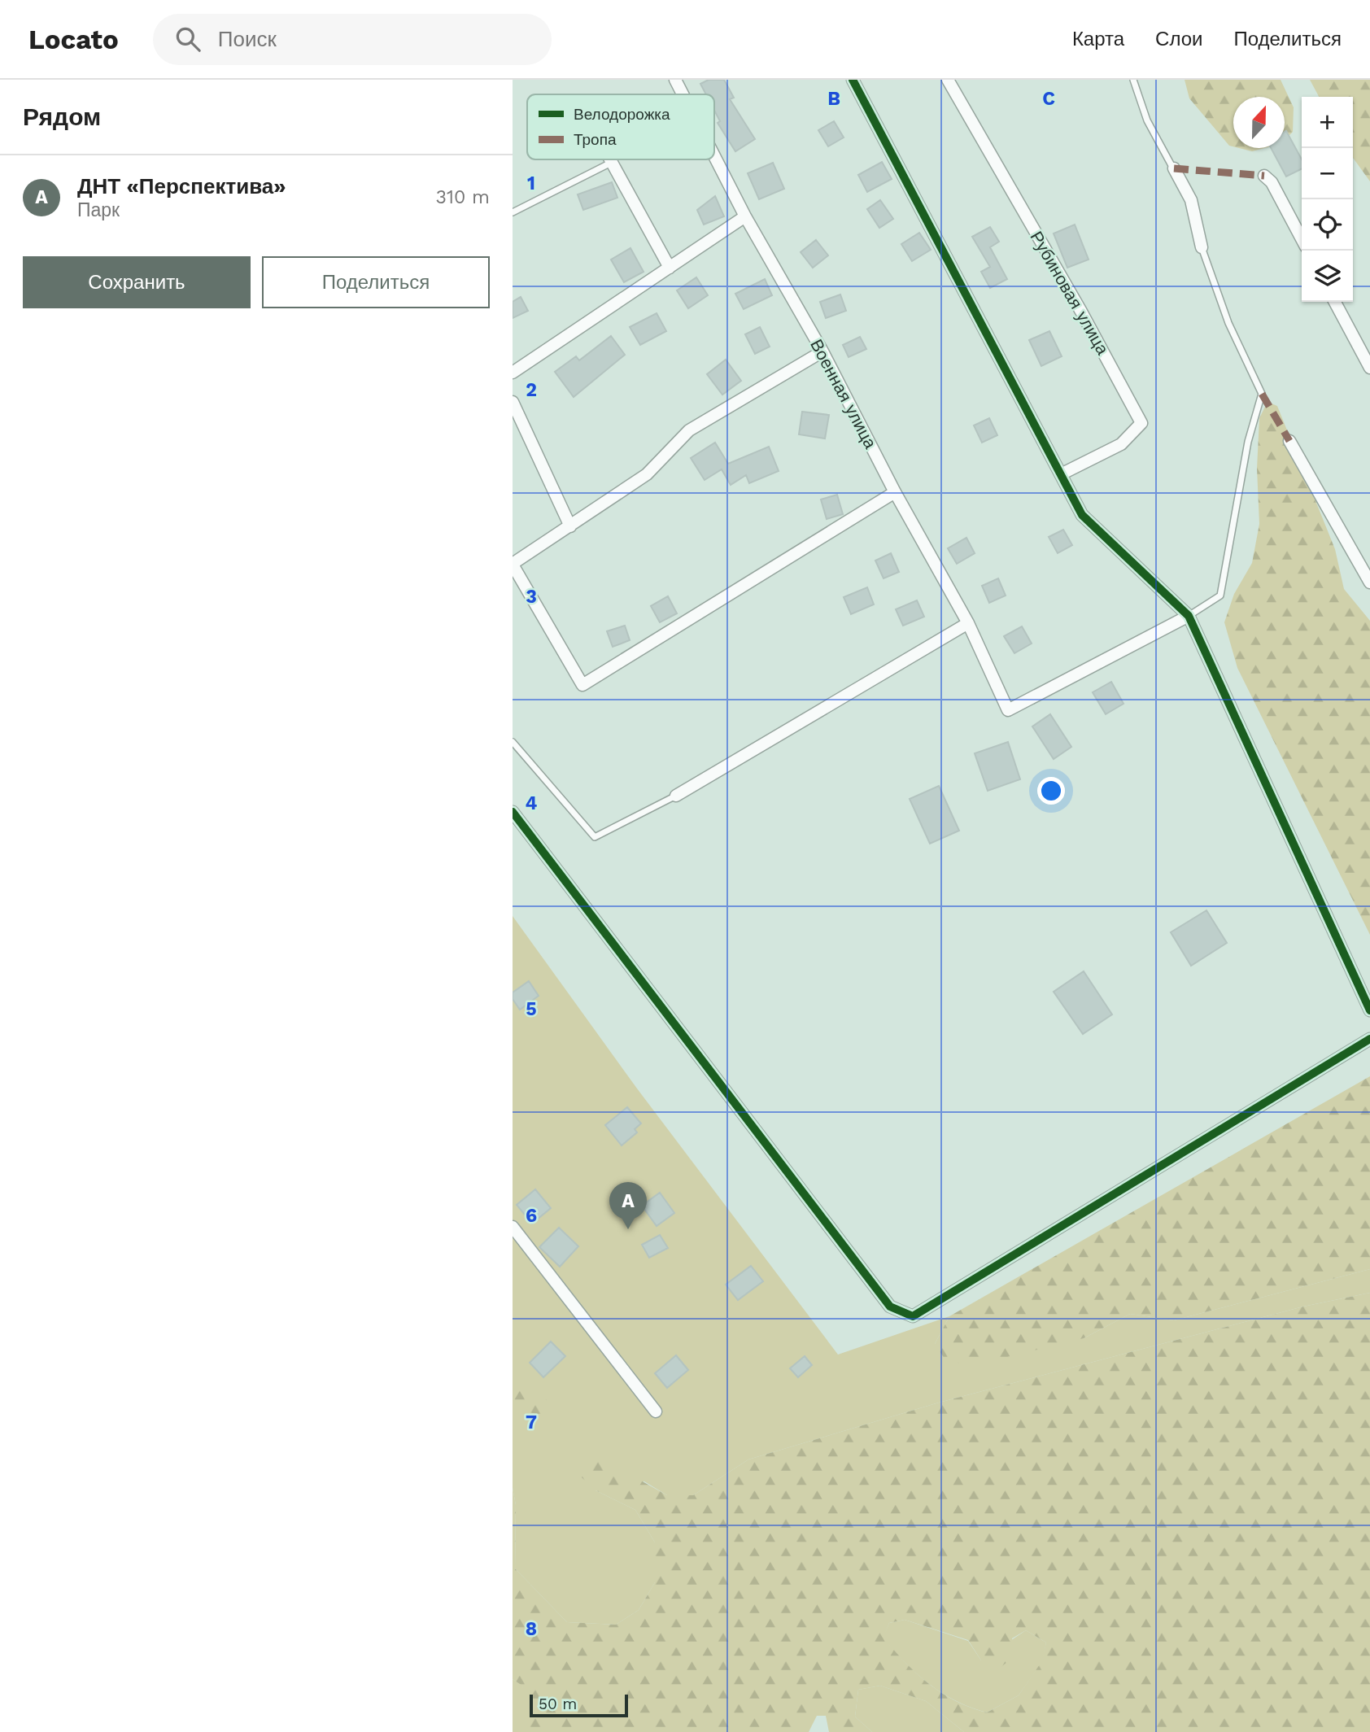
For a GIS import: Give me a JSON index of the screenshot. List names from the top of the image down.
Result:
{
  "streets": {
    "street": ["Рубиновая улица", "Военная улица"]
  },
  "legend": ["Велодорожка", "Тропа"],
  "scale_bar": "50 m",
  "north": "top",
  "page": {
    "header": "Locato",
    "search": "Поиск",
    "nav": ["Карта", "Слои", "Поделиться"],
    "heading": "Рядом",
    "map_buttons": ["+", "−"],
    "list": [
      {
        "mark": "A",
        "name": "ДНТ «Перспектива»",
        "note": "Парк",
        "value": "310 m"
      }
    ],
    "buttons": ["Сохранить", "Поделиться"],
    "pins": "A",
    "scale": "50 m"
  },
  "grid": {
    "columns": ["B", "C"],
    "rows": [
      "1",
      "2",
      "3",
      "4",
      "5",
      "6",
      "7",
      "8"
    ]
  }
}
